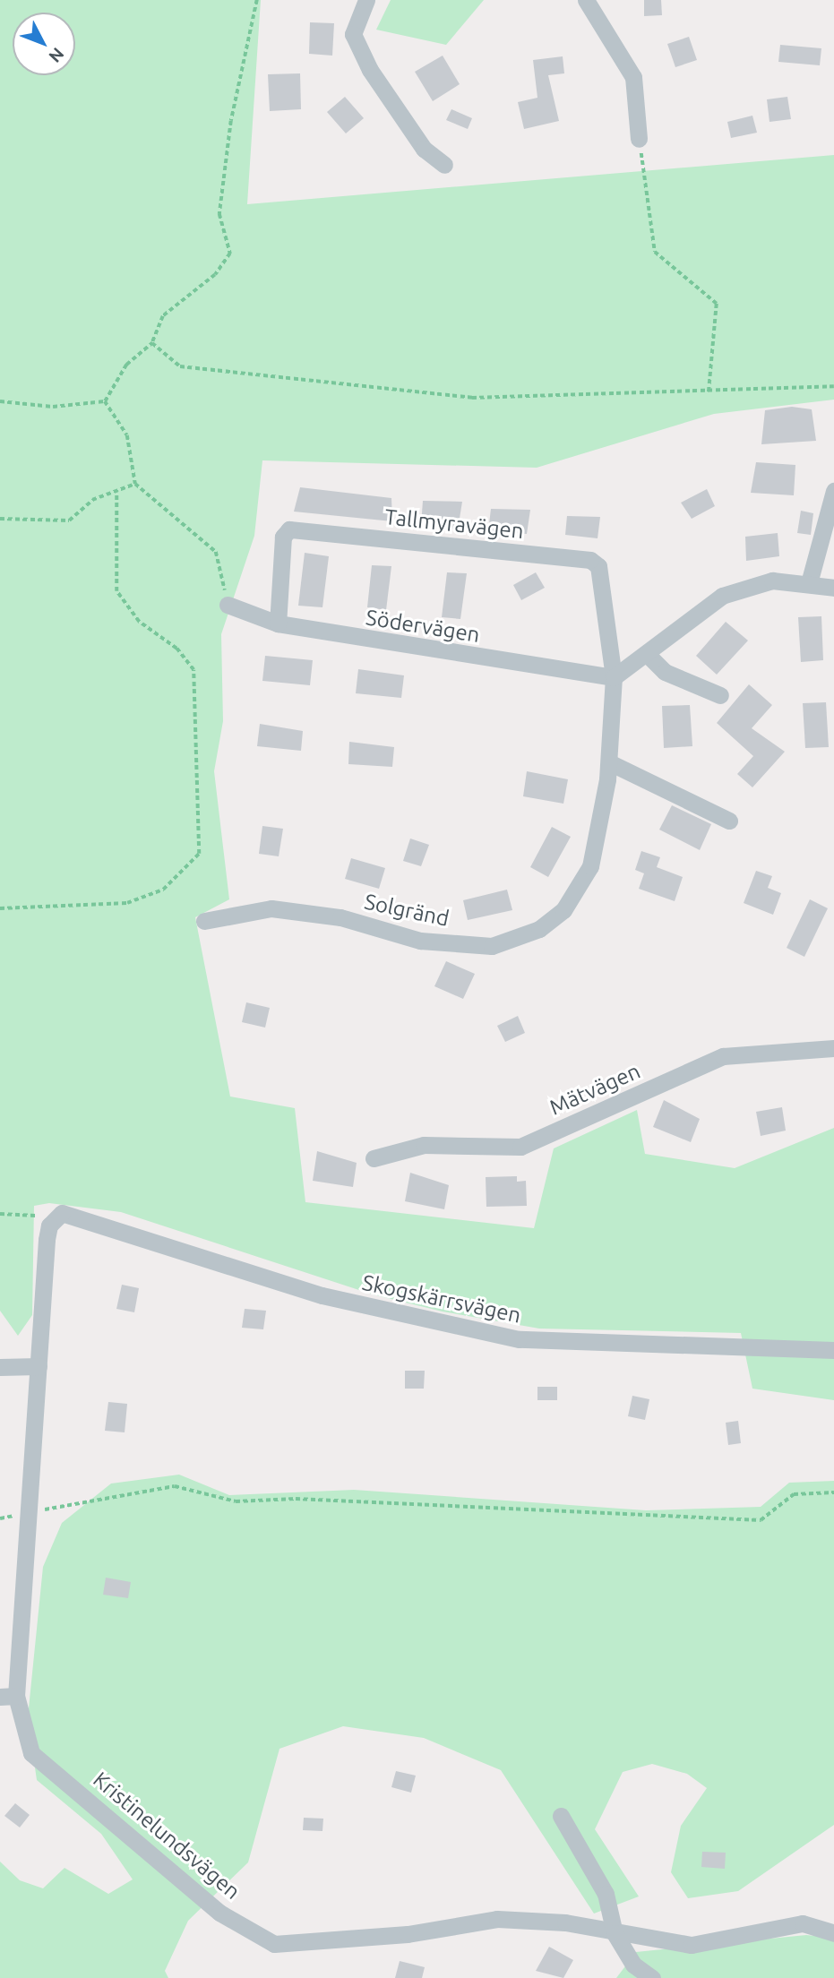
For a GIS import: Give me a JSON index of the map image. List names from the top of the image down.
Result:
{
  "streets": {
    "street": [
      "Tallmyravägen",
      "Södervägen",
      "Solgränd",
      "Mätvägen",
      "Skogskärrsvägen",
      "Kristinelundsvägen"
    ]
  },
  "crossings": [
    ["Tallmyravägen", "Södervägen"],
    ["Tallmyravägen", "Solgränd"],
    ["Södervägen", "Solgränd"],
    ["Skogskärrsvägen", "Kristinelundsvägen"]
  ],
  "north": "bottom right"
}
